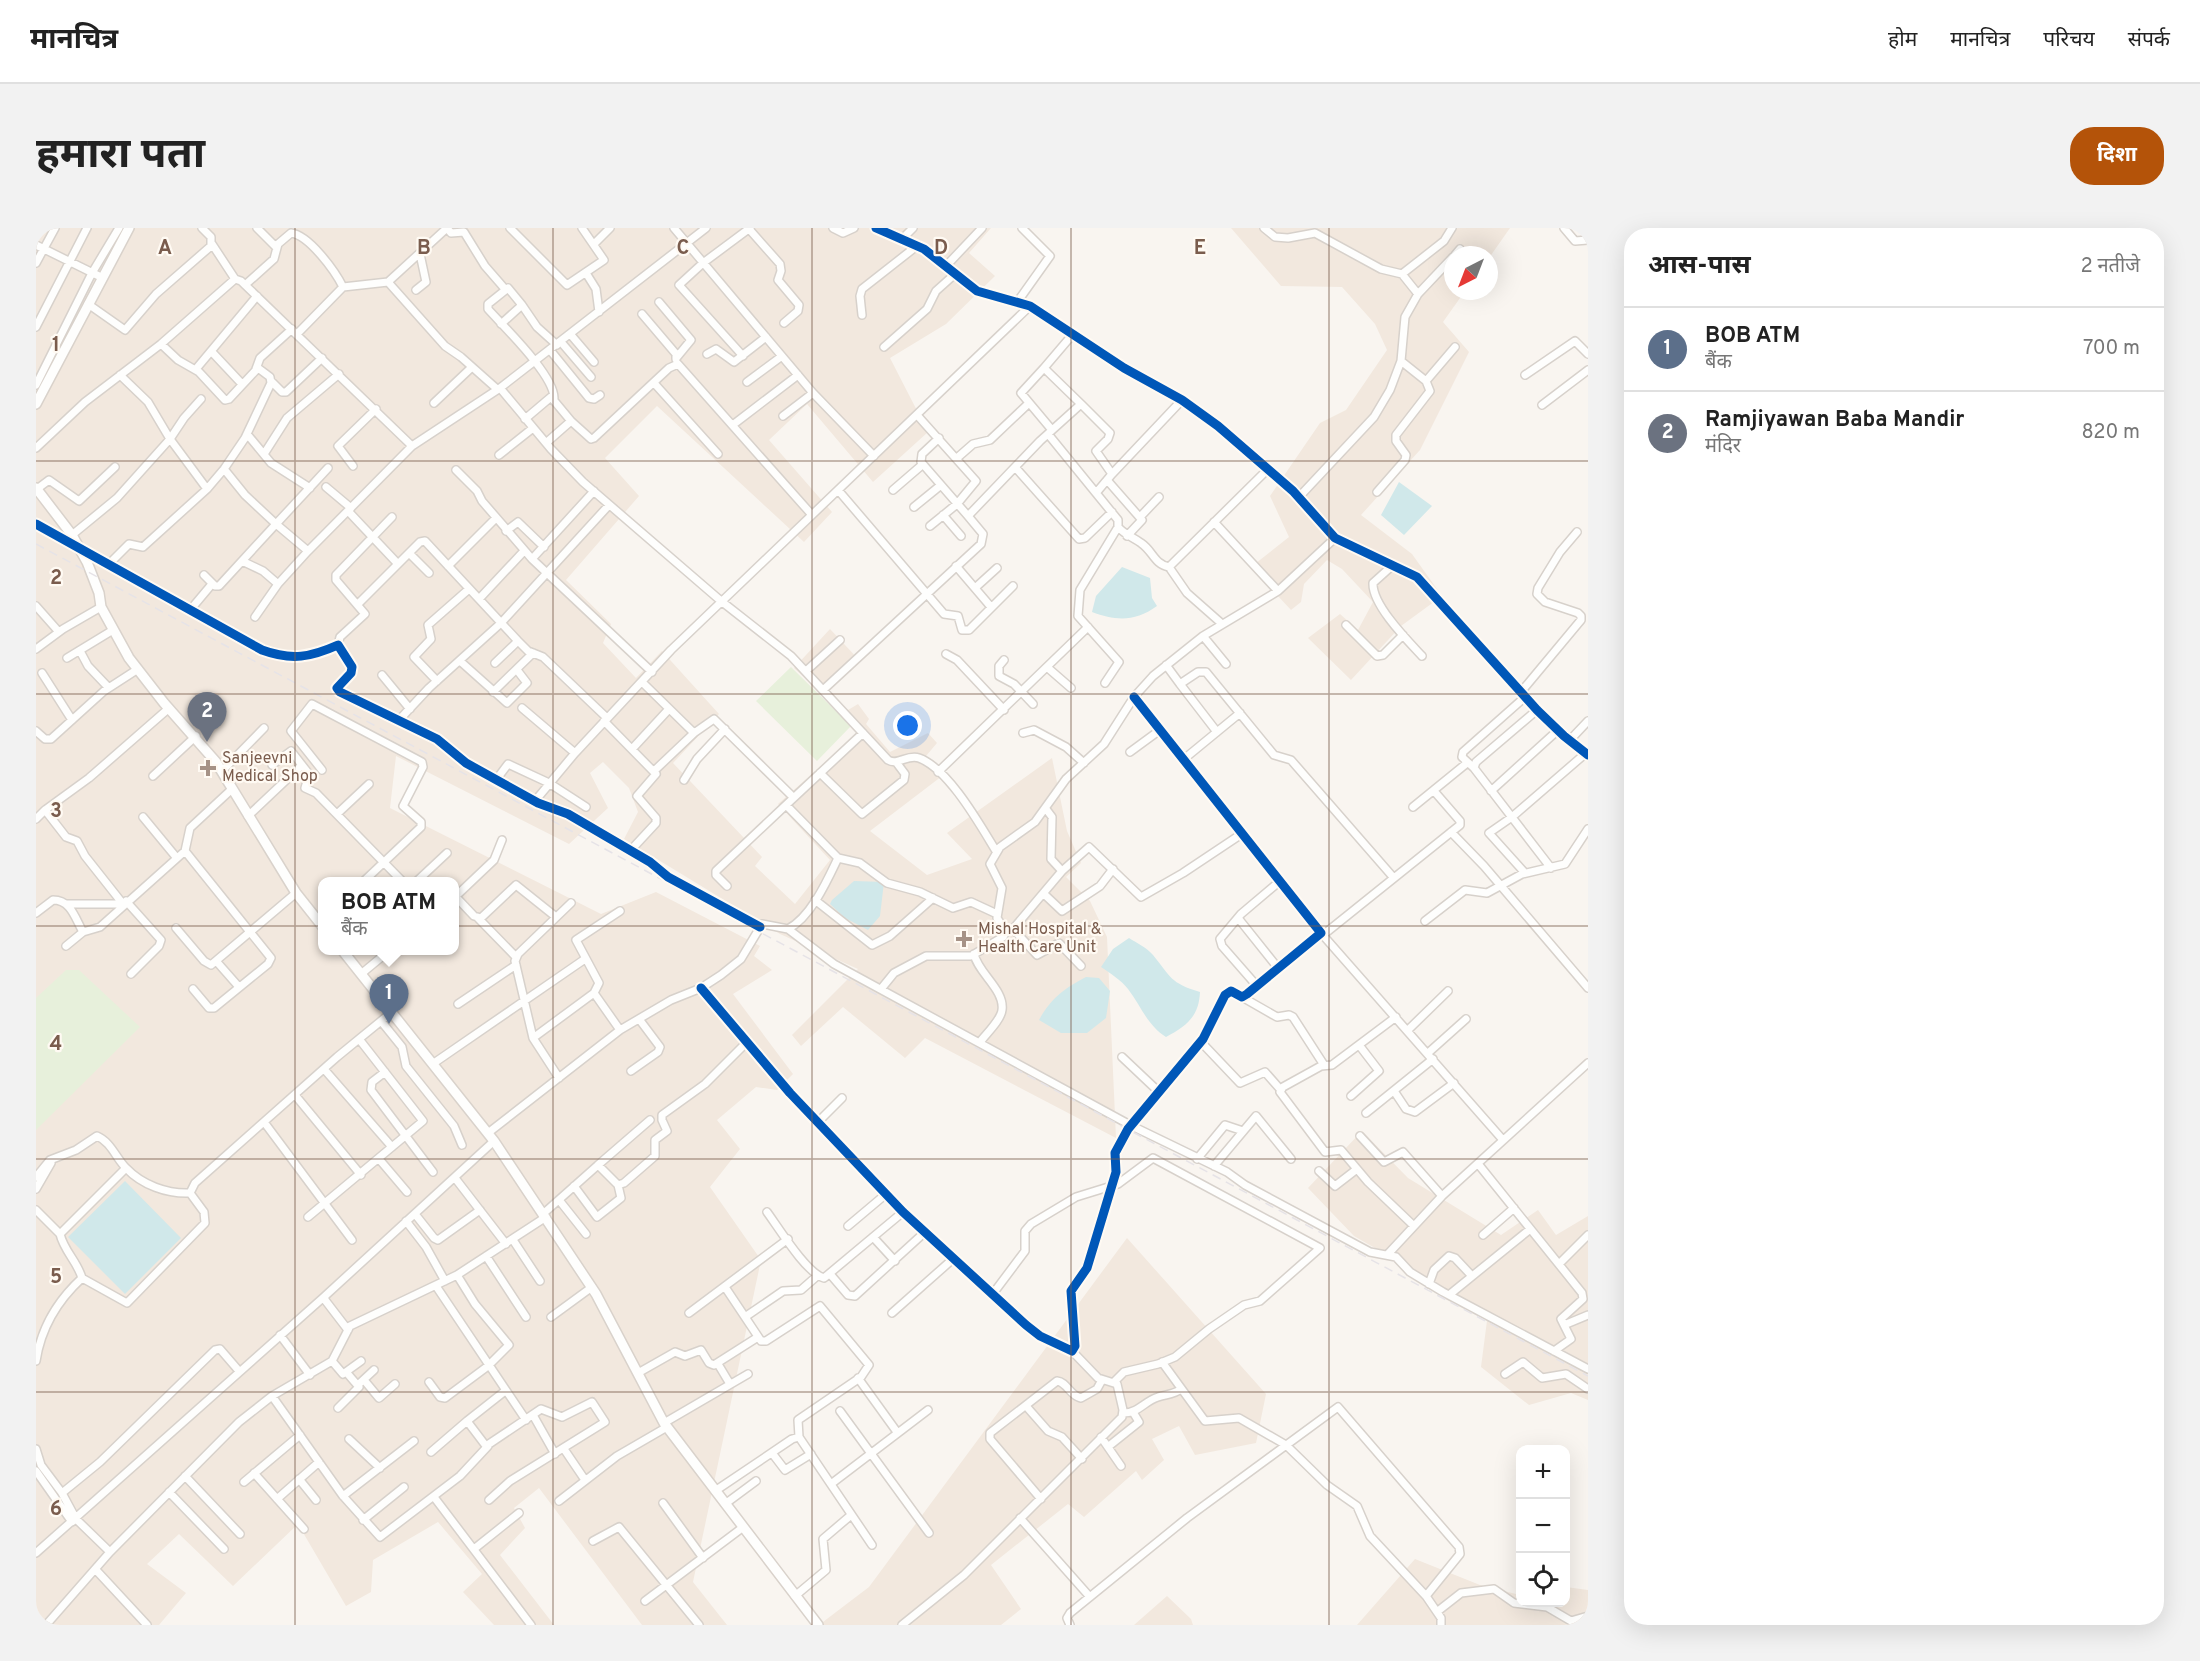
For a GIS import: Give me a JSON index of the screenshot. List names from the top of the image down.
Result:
{
  "places": {
    "health": ["Sanjeevni Medical Shop", "Mishal Hospital & Health Care Unit"]
  },
  "north": "bottom left",
  "page": {
    "header": "मानचित्र",
    "nav": [
      "होम",
      "मानचित्र",
      "परिचय",
      "संपर्क"
    ],
    "buttons": "दिशा",
    "title": "हमारा पता",
    "heading": ["आस-पास", "2 नतीजे"],
    "list": [
      {
        "mark": "1",
        "name": "BOB ATM",
        "note": "बैंक",
        "value": "700 m"
      },
      {
        "mark": "2",
        "name": "Ramjiyawan Baba Mandir",
        "note": "मंदिर",
        "value": "820 m"
      }
    ],
    "pins": ["2", "1"],
    "popup": ["BOB ATM", "बैंक"],
    "map_buttons": ["+", "−"]
  },
  "grid": {
    "columns": [
      "A",
      "B",
      "C",
      "D",
      "E"
    ],
    "rows": [
      "1",
      "2",
      "3",
      "4",
      "5",
      "6"
    ]
  }
}
